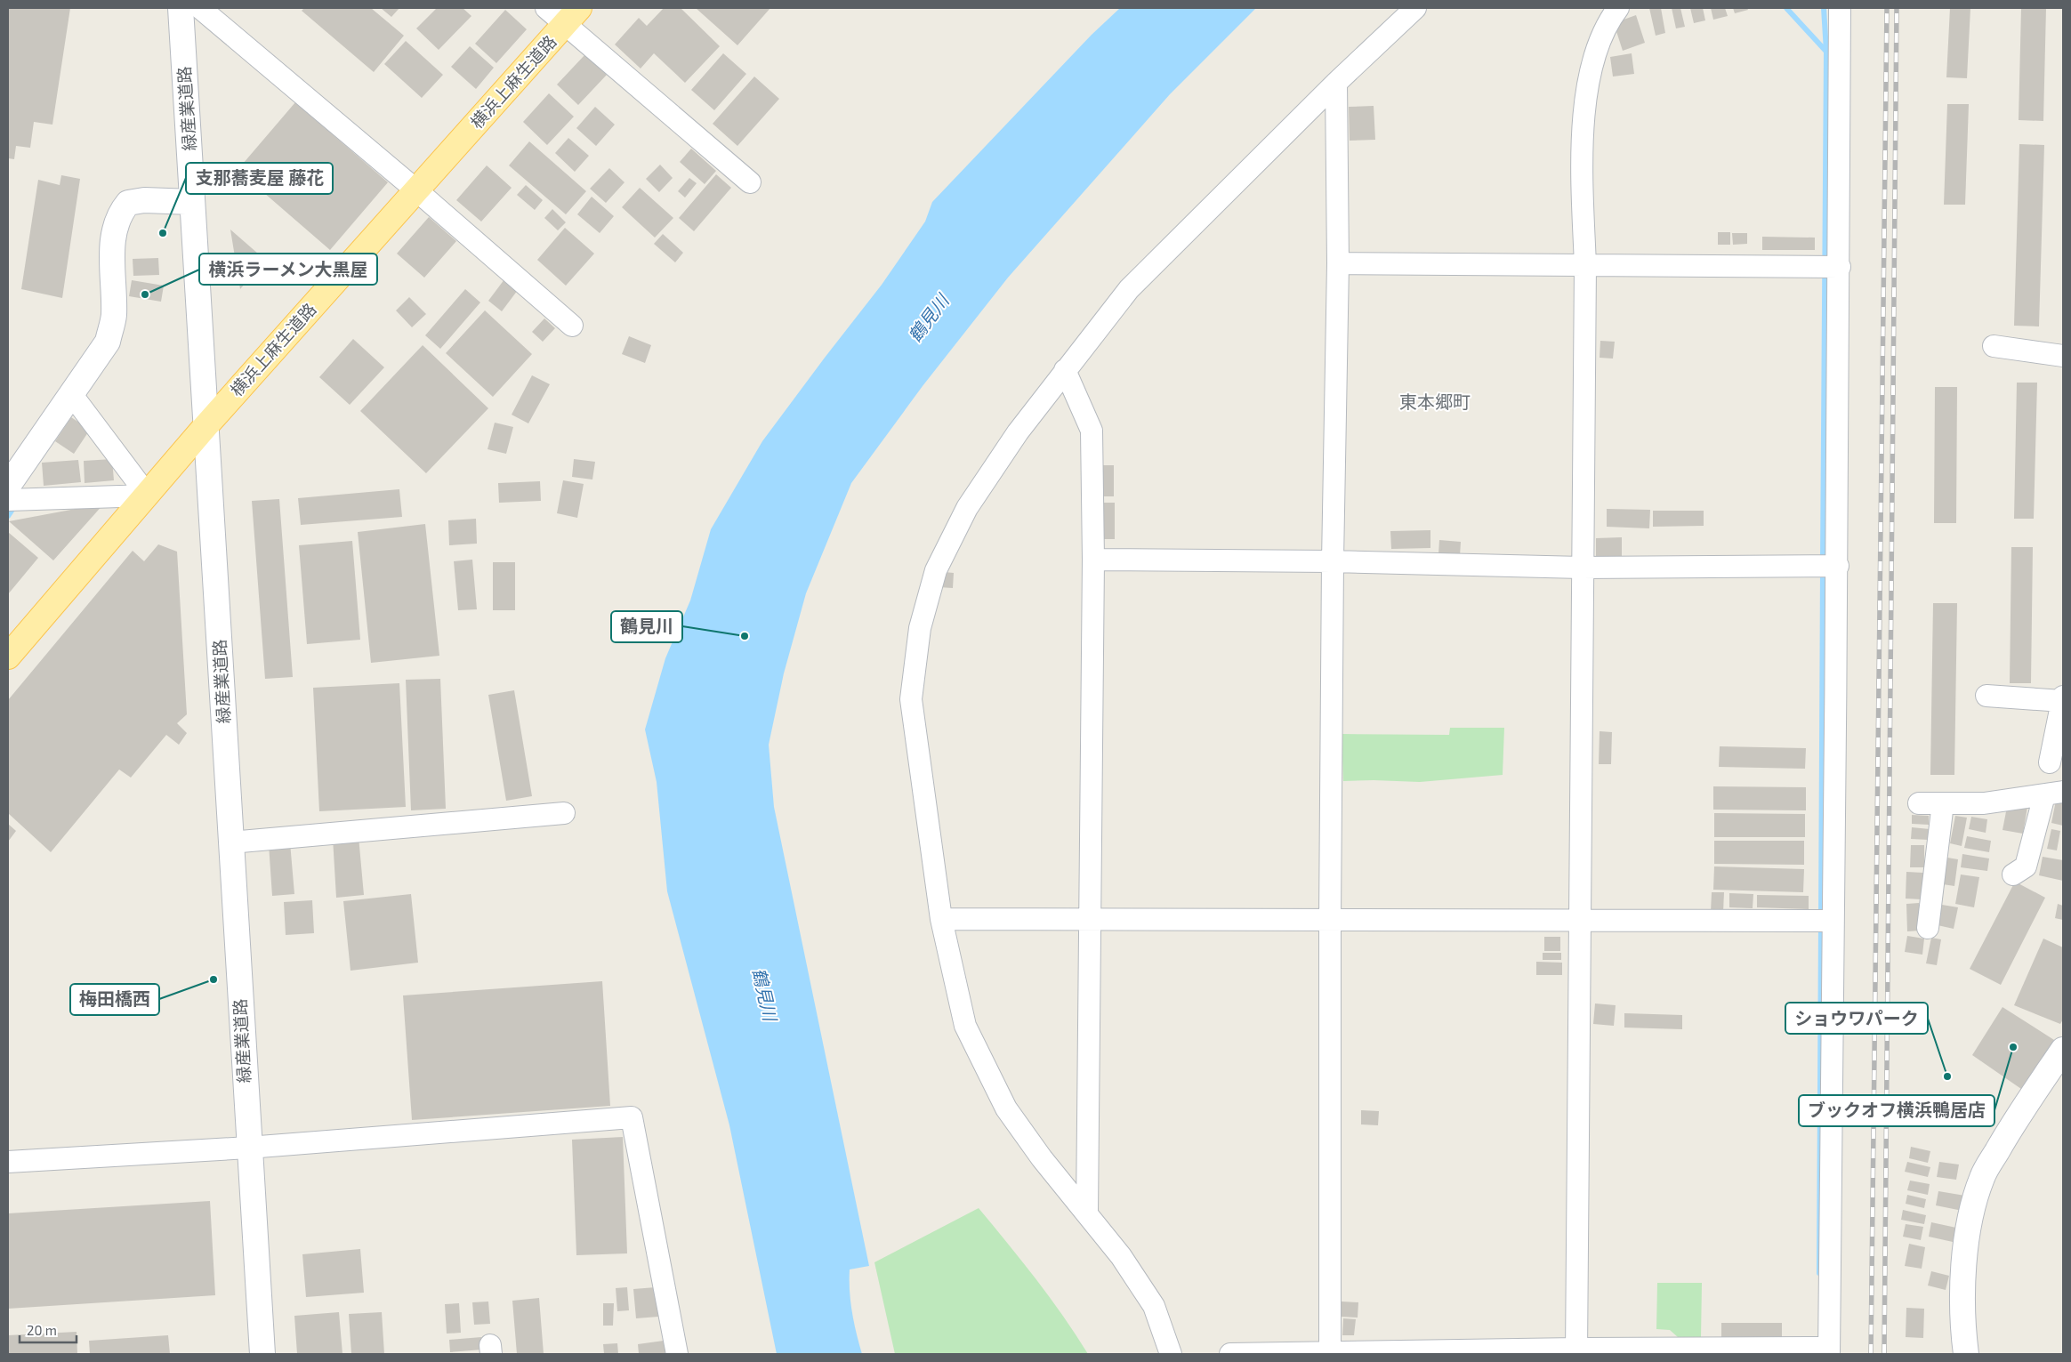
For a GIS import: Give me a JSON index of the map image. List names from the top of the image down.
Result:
{
  "streets": {
    "main road": ["横浜上麻生道路"],
    "street": ["緑産業道路"]
  },
  "crossings": [
    ["横浜上麻生道路", "緑産業道路"]
  ],
  "districts": ["東本郷町"],
  "water": ["鶴見川"],
  "places": [
    "支那蕎麦屋 藤花",
    "横浜ラーメン大黒屋",
    "鶴見川",
    "梅田橋西",
    "ブックオフ横浜鴨居店",
    "ショウワパーク"
  ],
  "scale_bar": "20 m"
}
